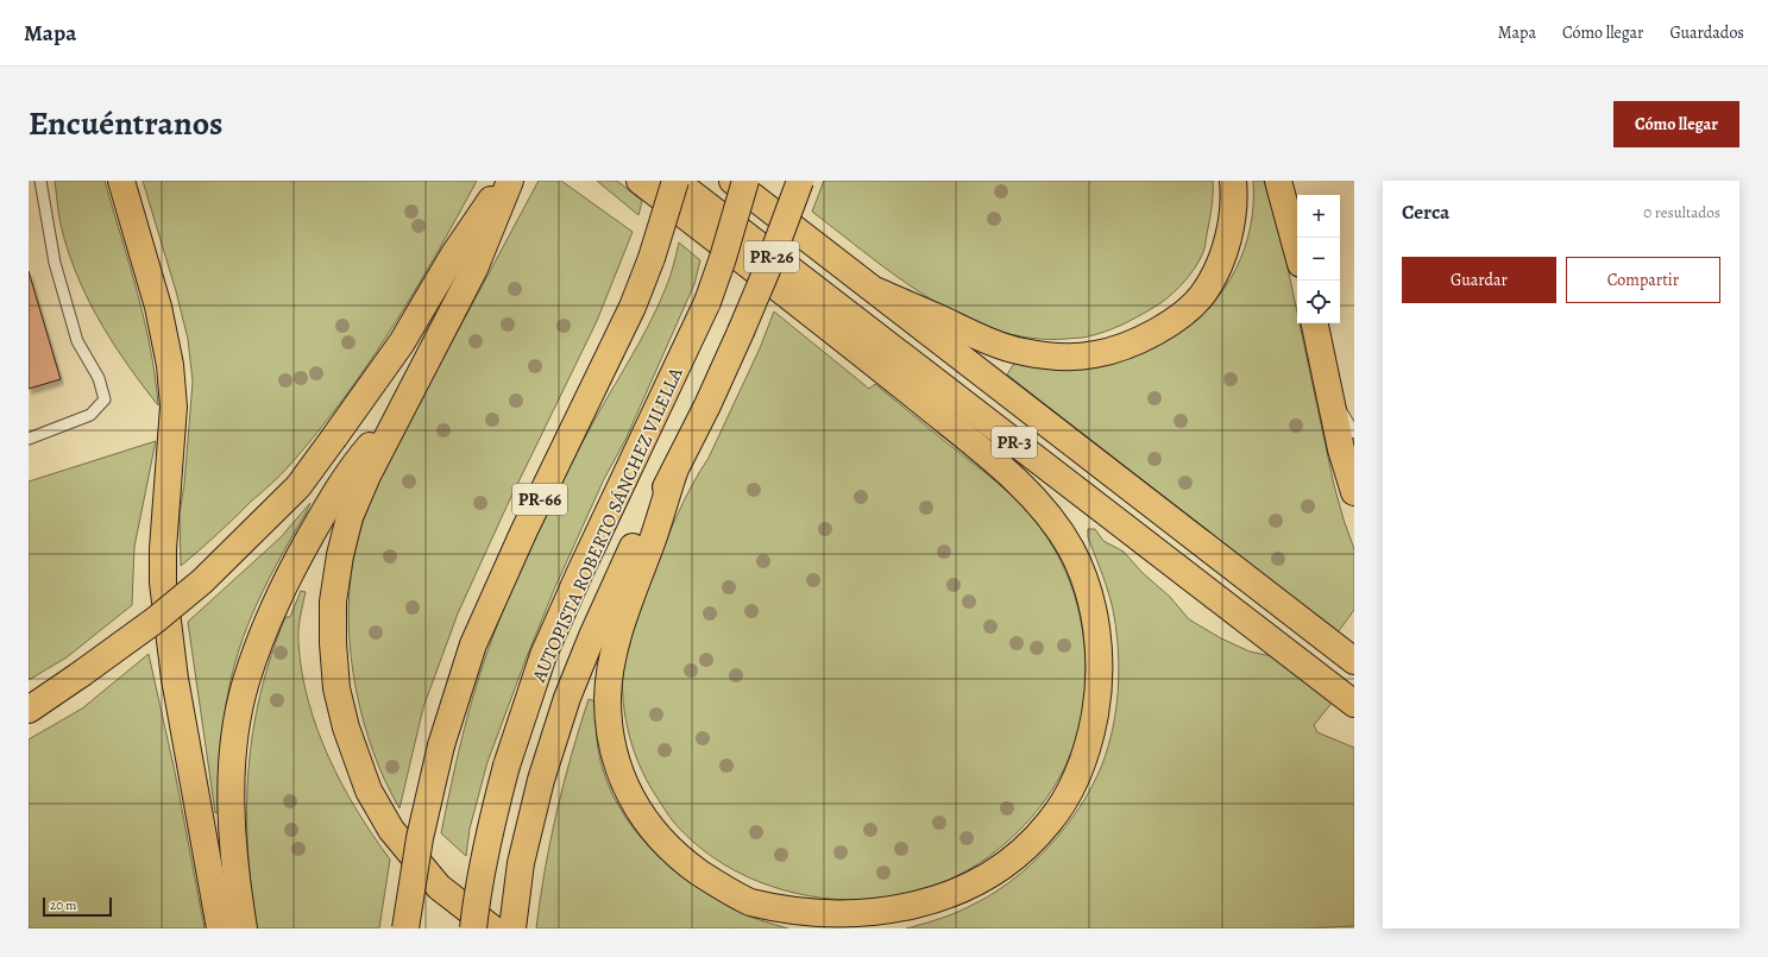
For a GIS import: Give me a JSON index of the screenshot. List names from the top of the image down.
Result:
{
  "streets": {
    "main road": [
      "PR-26",
      "PR-3",
      "PR-66",
      "AUTOPISTA ROBERTO SÁNCHEZ VILELLA"
    ]
  },
  "crossings": [
    ["PR-3", "PR-66"]
  ],
  "scale_bar": "20 m",
  "page": {
    "header": "Mapa",
    "nav": ["Mapa", "Cómo llegar", "Guardados"],
    "title": "Encuéntranos",
    "buttons": [
      "Cómo llegar",
      ["Guardar", "Compartir"]
    ],
    "heading": ["Cerca", "0 resultados"],
    "map_buttons": ["+", "−"],
    "scale": "20 m"
  }
}
